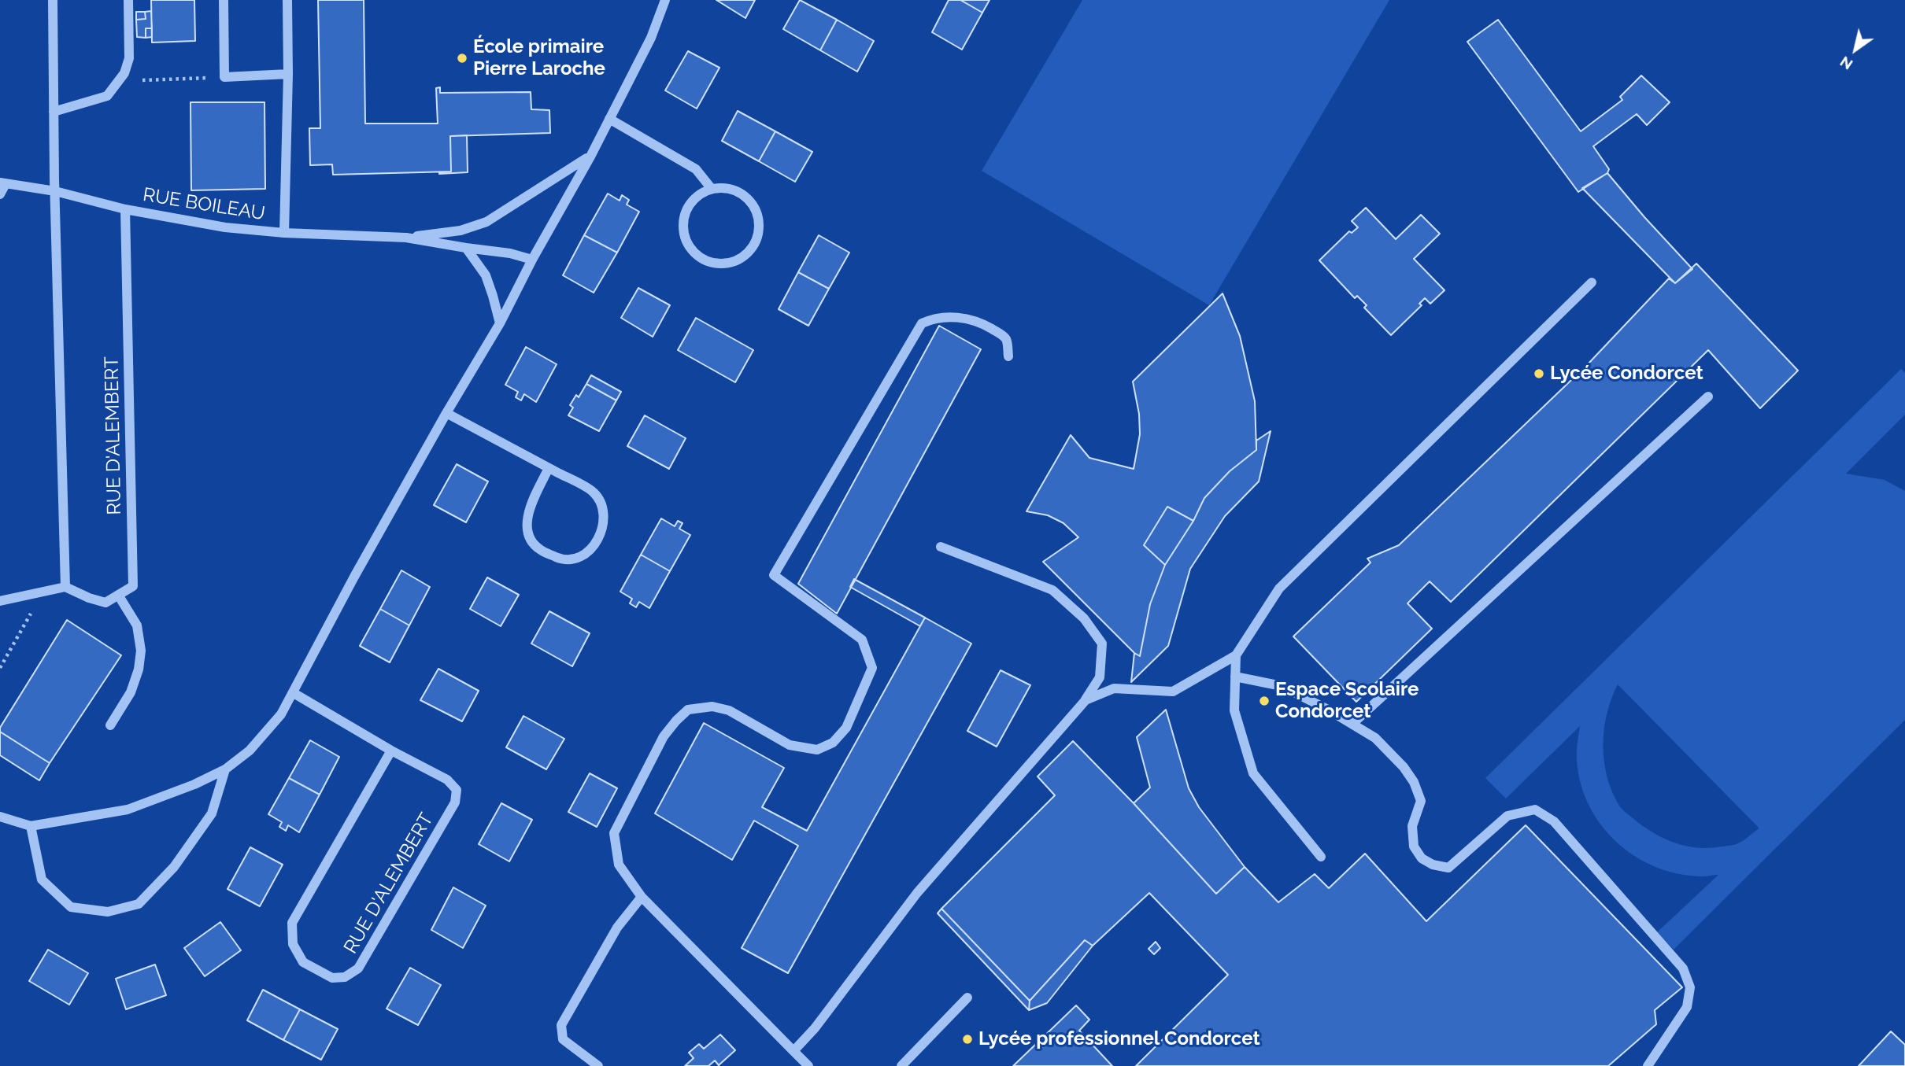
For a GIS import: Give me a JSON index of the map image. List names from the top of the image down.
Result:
{
  "streets": {
    "street": ["RUE BOILEAU", "RUE D'ALEMBERT"]
  },
  "crossings": [
    ["RUE BOILEAU", "RUE D'ALEMBERT"]
  ],
  "places": [
    "École primaire Pierre Laroche",
    "Lycée Condorcet",
    "Espace Scolaire Condorcet",
    "Lycée professionnel Condorcet"
  ],
  "north": "bottom left"
}
